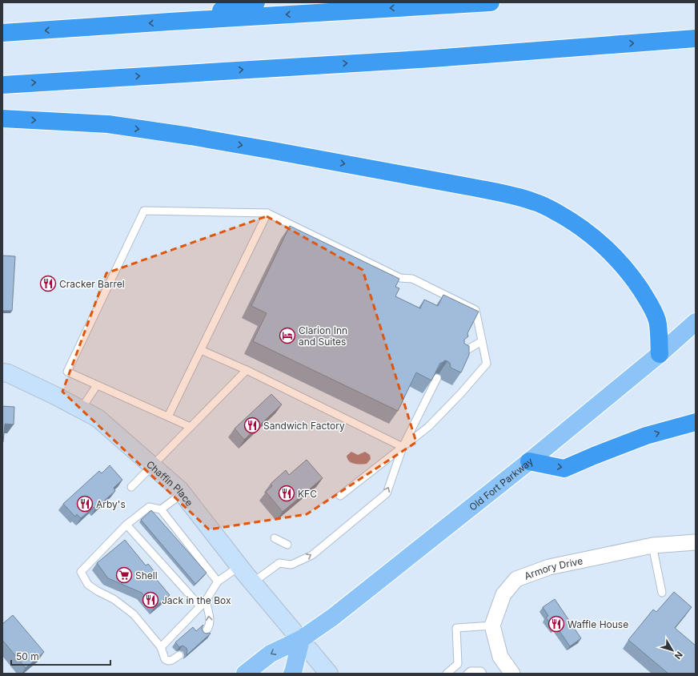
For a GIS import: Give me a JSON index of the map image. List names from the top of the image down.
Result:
{
  "streets": {
    "main road": ["Old Fort Parkway"],
    "street": ["Chaffin Place", "Armory Drive"]
  },
  "crossings": [
    ["Chaffin Place", "Old Fort Parkway"]
  ],
  "places": {
    "restaurant": [
      "Cracker Barrel",
      "Sandwich Factory",
      "KFC",
      "Arby's",
      "Jack in the Box",
      "Waffle House"
    ],
    "hotel": ["Clarion Inn and Suites"],
    "supermarket": ["Shell"]
  },
  "scale_bar": "50 m",
  "north": "bottom right"
}
